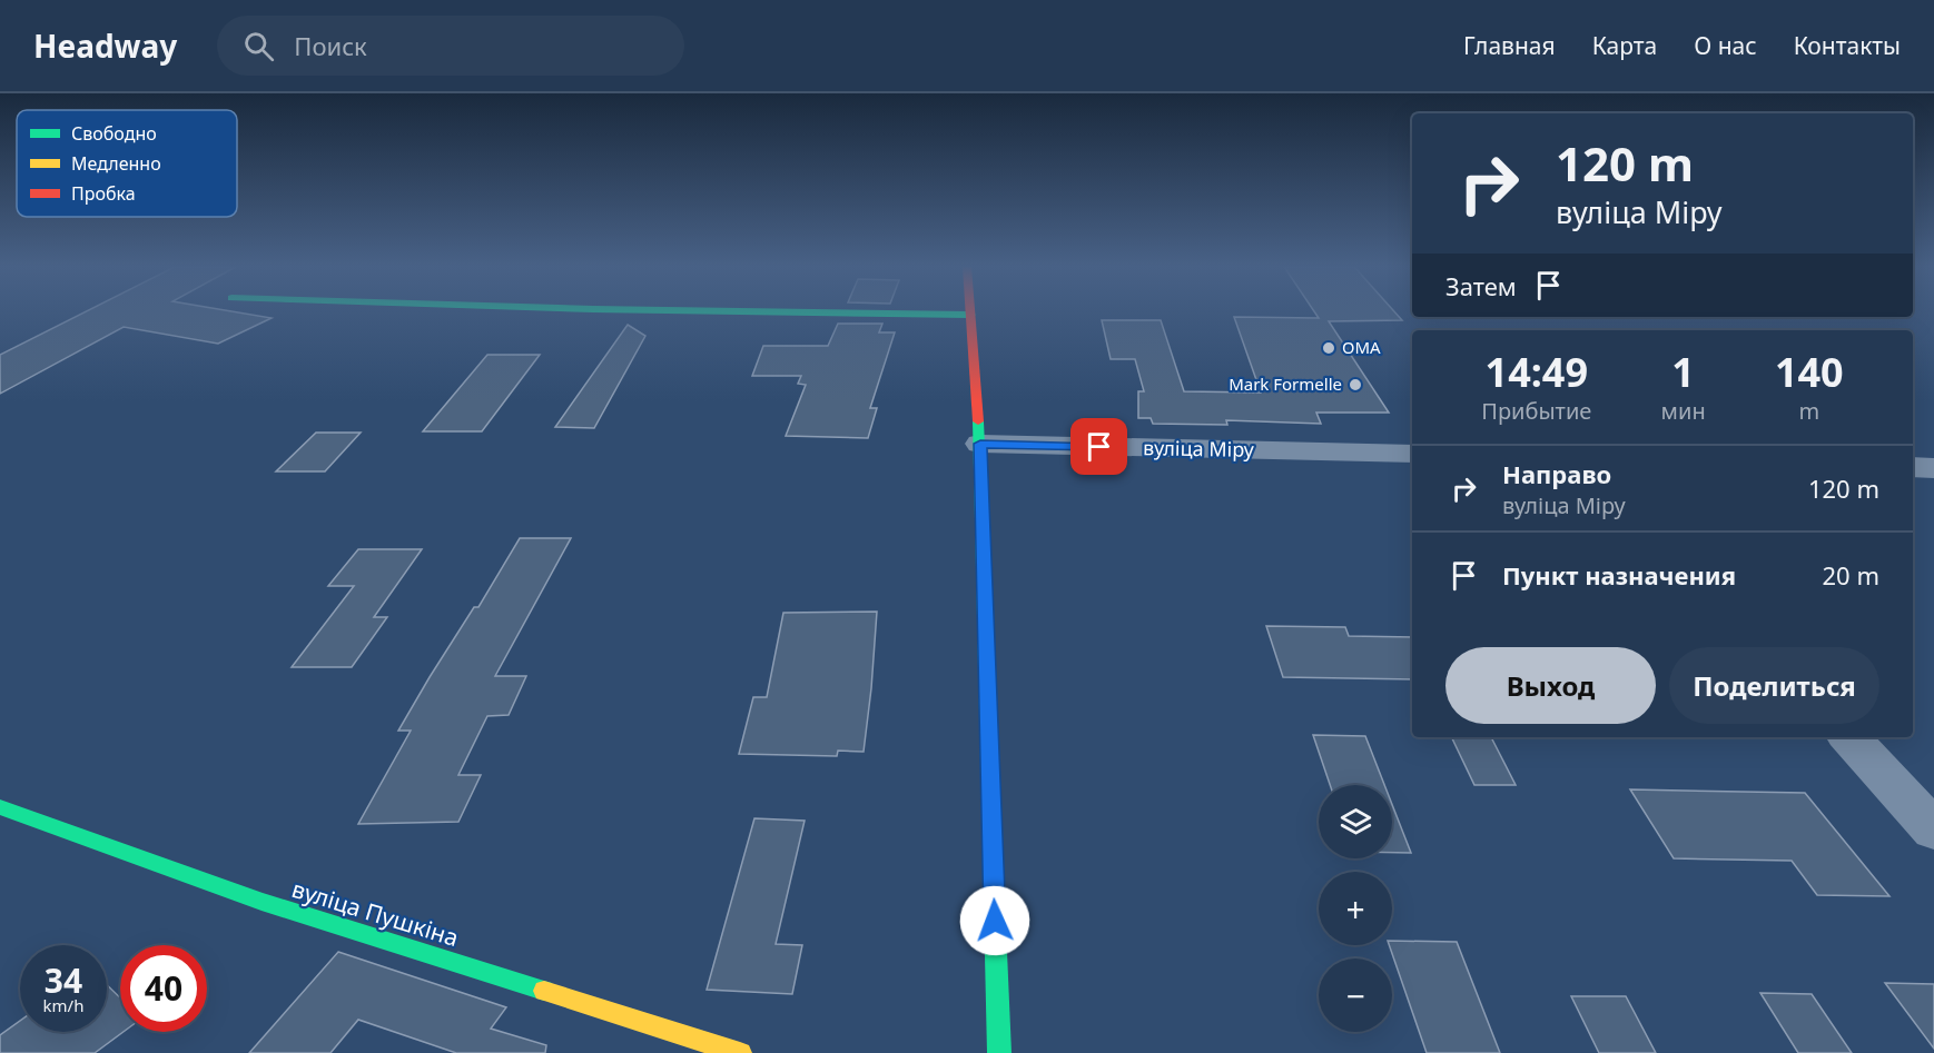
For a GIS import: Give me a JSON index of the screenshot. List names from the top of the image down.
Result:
{
  "streets": {
    "street": ["вуліца Міру", "вуліца Пушкіна"]
  },
  "places": ["ОМА", "Mark Formelle"],
  "legend": ["Свободно", "Медленно", "Пробка"],
  "page": {
    "header": "Headway",
    "search": "Поиск",
    "nav": [
      "Главная",
      "Карта",
      "О нас",
      "Контакты"
    ],
    "turn": ["120 m", "вуліца Міру"],
    "then": "Затем",
    "eta": [
      "14:49",
      "Прибытие",
      "1",
      "мин",
      "140",
      "m"
    ],
    "list": [
      {
        "name": "Направо",
        "note": "вуліца Міру",
        "value": "120 m"
      },
      {
        "name": "Пункт назначения",
        "value": "20 m"
      }
    ],
    "buttons": ["Выход", "Поделиться"],
    "map_buttons": ["+", "−"],
    "speed": "34 km/h",
    "limit": "40"
  }
}
